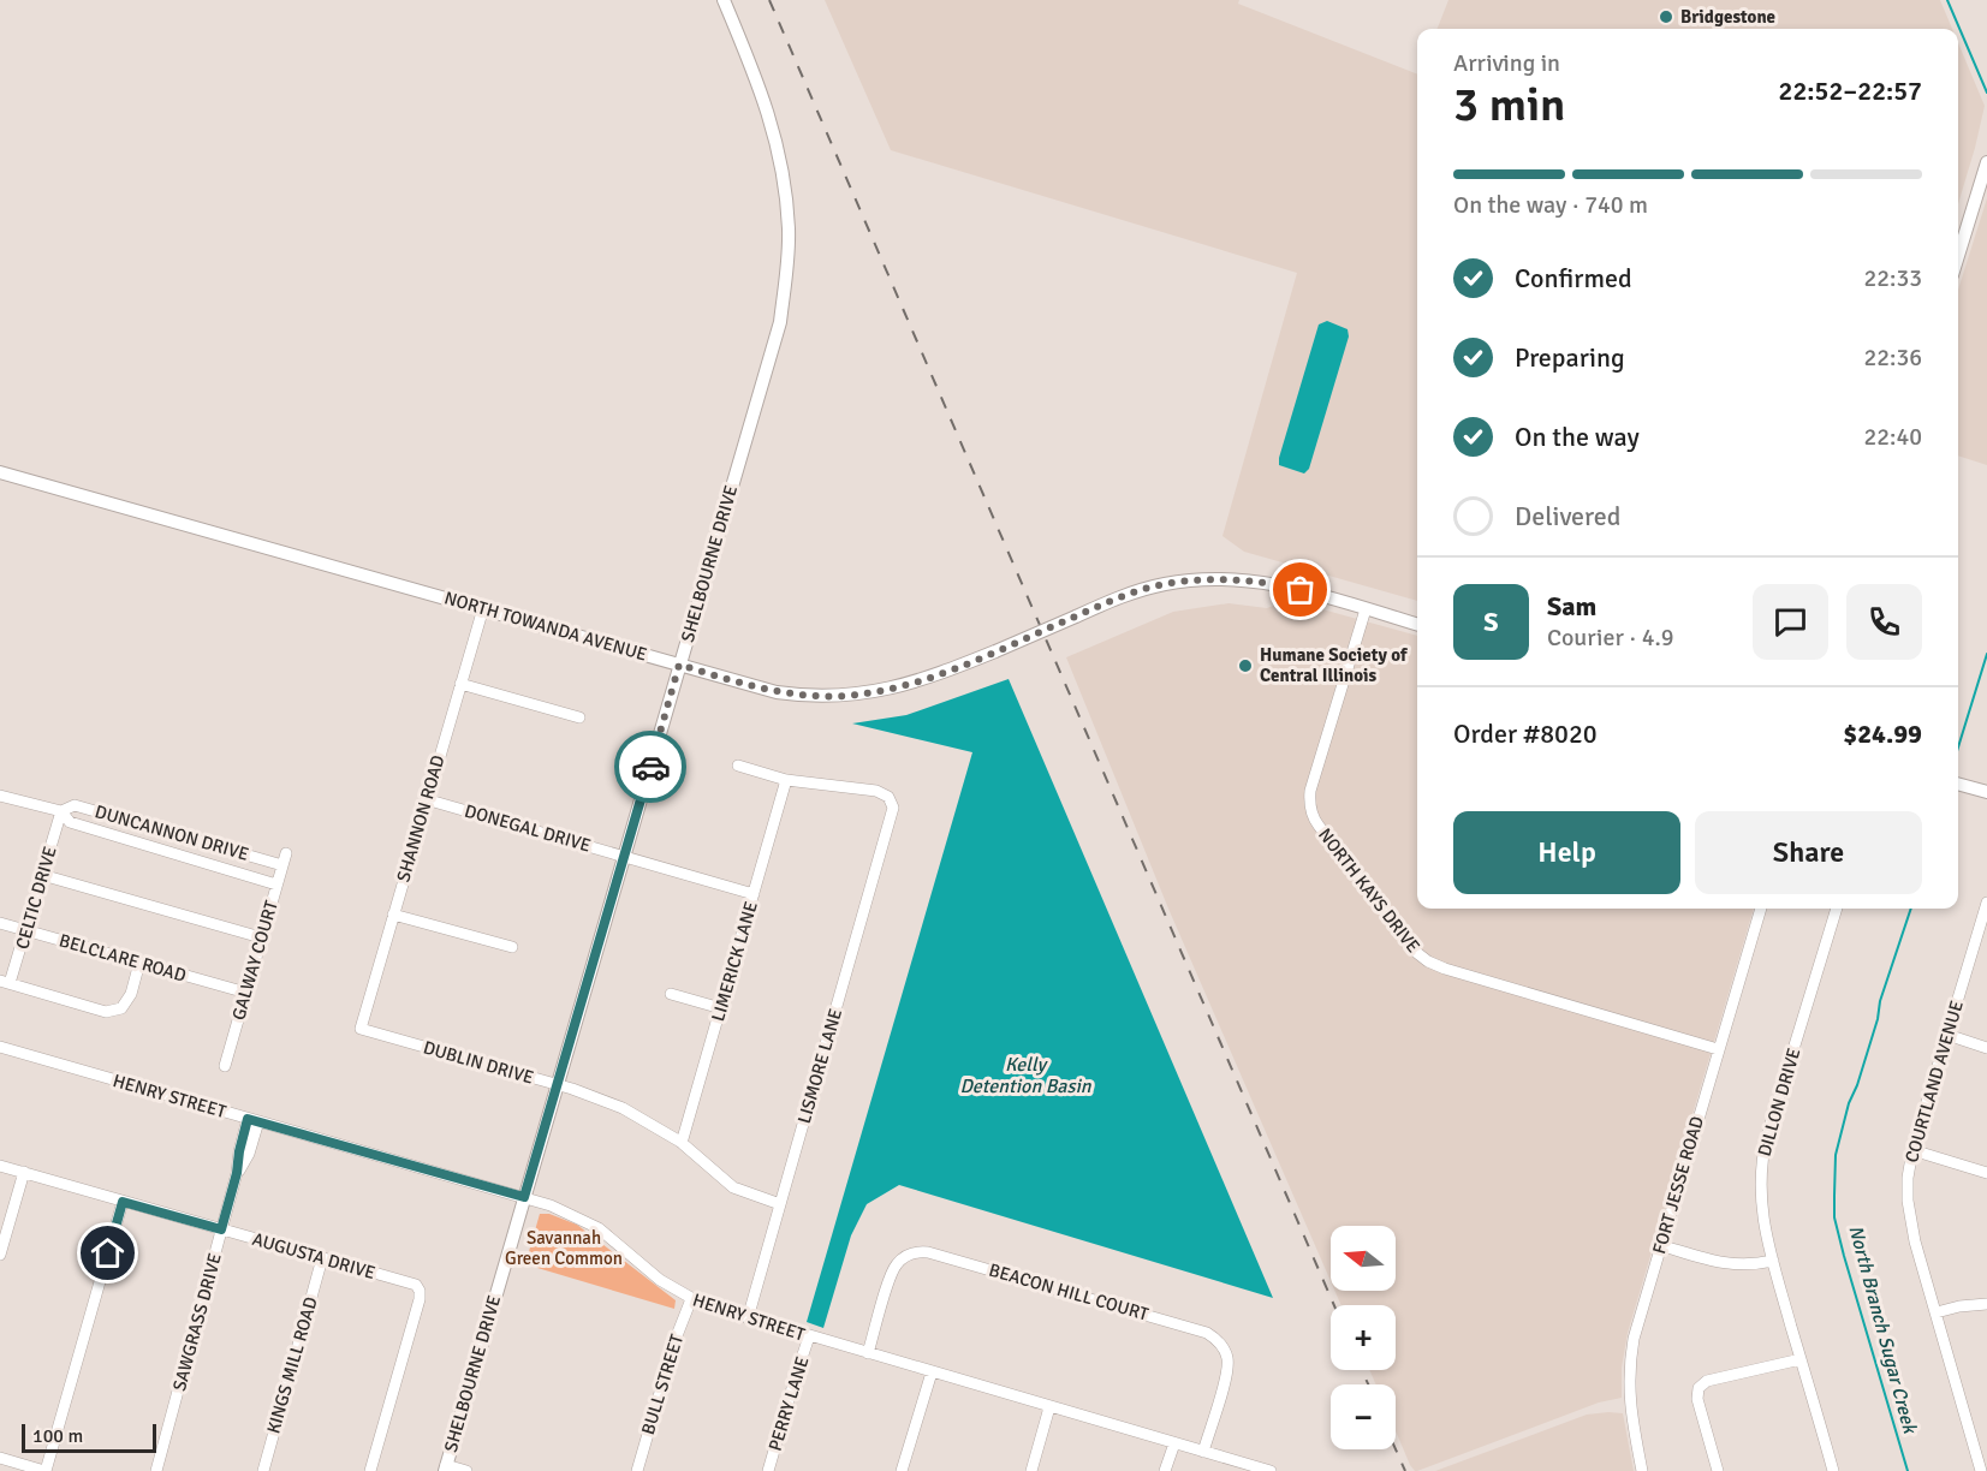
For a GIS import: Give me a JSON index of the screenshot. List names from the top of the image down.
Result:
{
  "streets": {
    "main road": ["SHELBOURNE DRIVE", "NORTH TOWANDA AVENUE"],
    "street": [
      "SHANNON ROAD",
      "DONEGAL DRIVE",
      "DUNCANNON DRIVE",
      "NORTH KAYS DRIVE",
      "CELTIC DRIVE",
      "BELCLARE ROAD",
      "GALWAY COURT",
      "LIMERICK LANE",
      "DUBLIN DRIVE",
      "LISMORE LANE",
      "COURTLAND AVENUE",
      "HENRY STREET",
      "DILLON DRIVE",
      "FORT JESSE ROAD",
      "AUGUSTA DRIVE",
      "BEACON HILL COURT",
      "SAWGRASS DRIVE",
      "KINGS MILL ROAD",
      "BULL STREET",
      "PERRY LANE"
    ]
  },
  "crossings": [
    ["SHELBOURNE DRIVE", "NORTH TOWANDA AVENUE"],
    ["SHELBOURNE DRIVE", "DONEGAL DRIVE"],
    ["SHELBOURNE DRIVE", "DUBLIN DRIVE"],
    ["SHELBOURNE DRIVE", "HENRY STREET"],
    ["NORTH TOWANDA AVENUE", "SHANNON ROAD"],
    ["NORTH TOWANDA AVENUE", "NORTH KAYS DRIVE"],
    ["SHANNON ROAD", "DONEGAL DRIVE"],
    ["SHANNON ROAD", "DUBLIN DRIVE"],
    ["DONEGAL DRIVE", "LIMERICK LANE"],
    ["DUNCANNON DRIVE", "CELTIC DRIVE"],
    ["DUNCANNON DRIVE", "GALWAY COURT"],
    ["NORTH KAYS DRIVE", "FORT JESSE ROAD"],
    ["CELTIC DRIVE", "BELCLARE ROAD"],
    ["BELCLARE ROAD", "GALWAY COURT"],
    ["LIMERICK LANE", "DUBLIN DRIVE"],
    ["LIMERICK LANE", "LISMORE LANE"],
    ["DUBLIN DRIVE", "LISMORE LANE"],
    ["LISMORE LANE", "HENRY STREET"],
    ["HENRY STREET", "BEACON HILL COURT"],
    ["HENRY STREET", "SAWGRASS DRIVE"],
    ["HENRY STREET", "BULL STREET"],
    ["HENRY STREET", "PERRY LANE"],
    ["AUGUSTA DRIVE", "SAWGRASS DRIVE"],
    ["AUGUSTA DRIVE", "KINGS MILL ROAD"]
  ],
  "water": ["Kelly Detention Basin", "North Branch Sugar Creek"],
  "parks": ["Savannah Green Common"],
  "places": ["Bridgestone", "Humane Society of Central Illinois"],
  "scale_bar": "100 m",
  "north": "left",
  "page": {
    "heading": ["3 min", "Arriving in", "22:52–22:57"],
    "panel": [
      "Sam",
      "Courier · 4.9",
      "Order #8020",
      "$24.99"
    ],
    "bar": "On the way · 740 m",
    "list": [
      ["Confirmed", "22:33"],
      ["Preparing", "22:36"],
      ["On the way", "22:40"],
      "Delivered"
    ],
    "round": "S",
    "buttons": ["Help", "Share"],
    "map_buttons": ["+", "−"],
    "scale": "100 m"
  }
}
